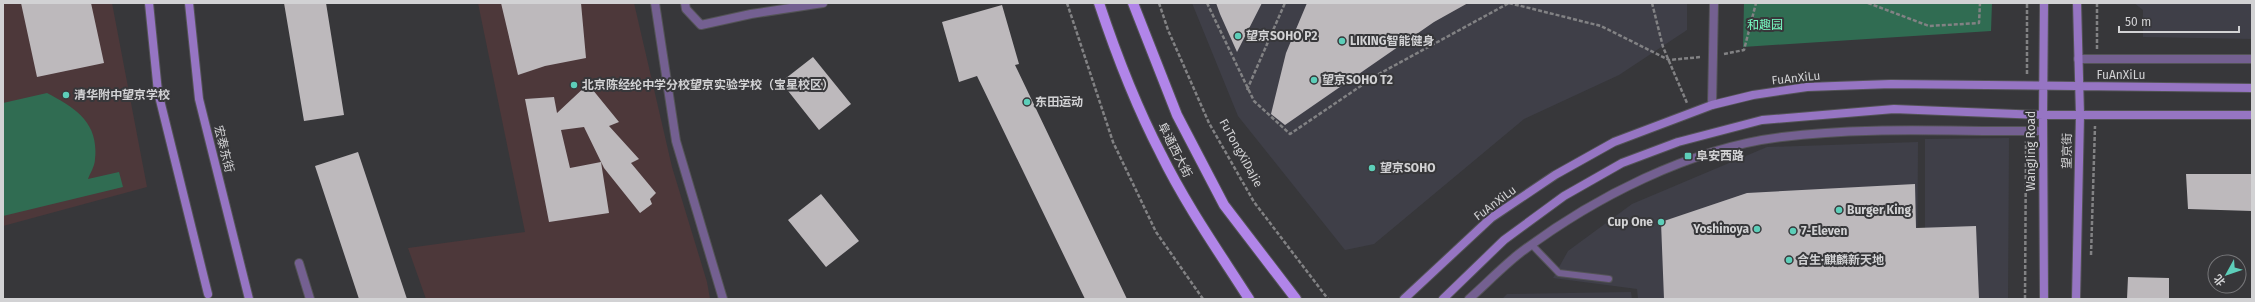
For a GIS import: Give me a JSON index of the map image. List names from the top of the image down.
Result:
{
  "streets": {
    "main road": [
      "FuAnXiLu",
      "宏泰东街",
      "阜通西大街",
      "WangJing Road",
      "望京街"
    ],
    "path": ["FuTongXiDaJie"]
  },
  "crossings": [
    ["FuAnXiLu", "WangJing Road"],
    ["FuAnXiLu", "望京街"]
  ],
  "parks": ["和趣园"],
  "places": {
    "other": [
      "望京SOHO P2",
      "LIKING智能健身",
      "望京SOHO T2",
      "北京陈经纶中学分校望京实验学校（宝星校区）",
      "清华附中望京学校",
      "东田运动",
      "望京SOHO",
      "Burger King",
      "Cup One",
      "Yoshinoya",
      "7-Eleven",
      "合生·麒麟新天地"
    ],
    "transit": ["阜安西路"]
  },
  "scale_bar": "50 m",
  "north": "bottom left"
}
